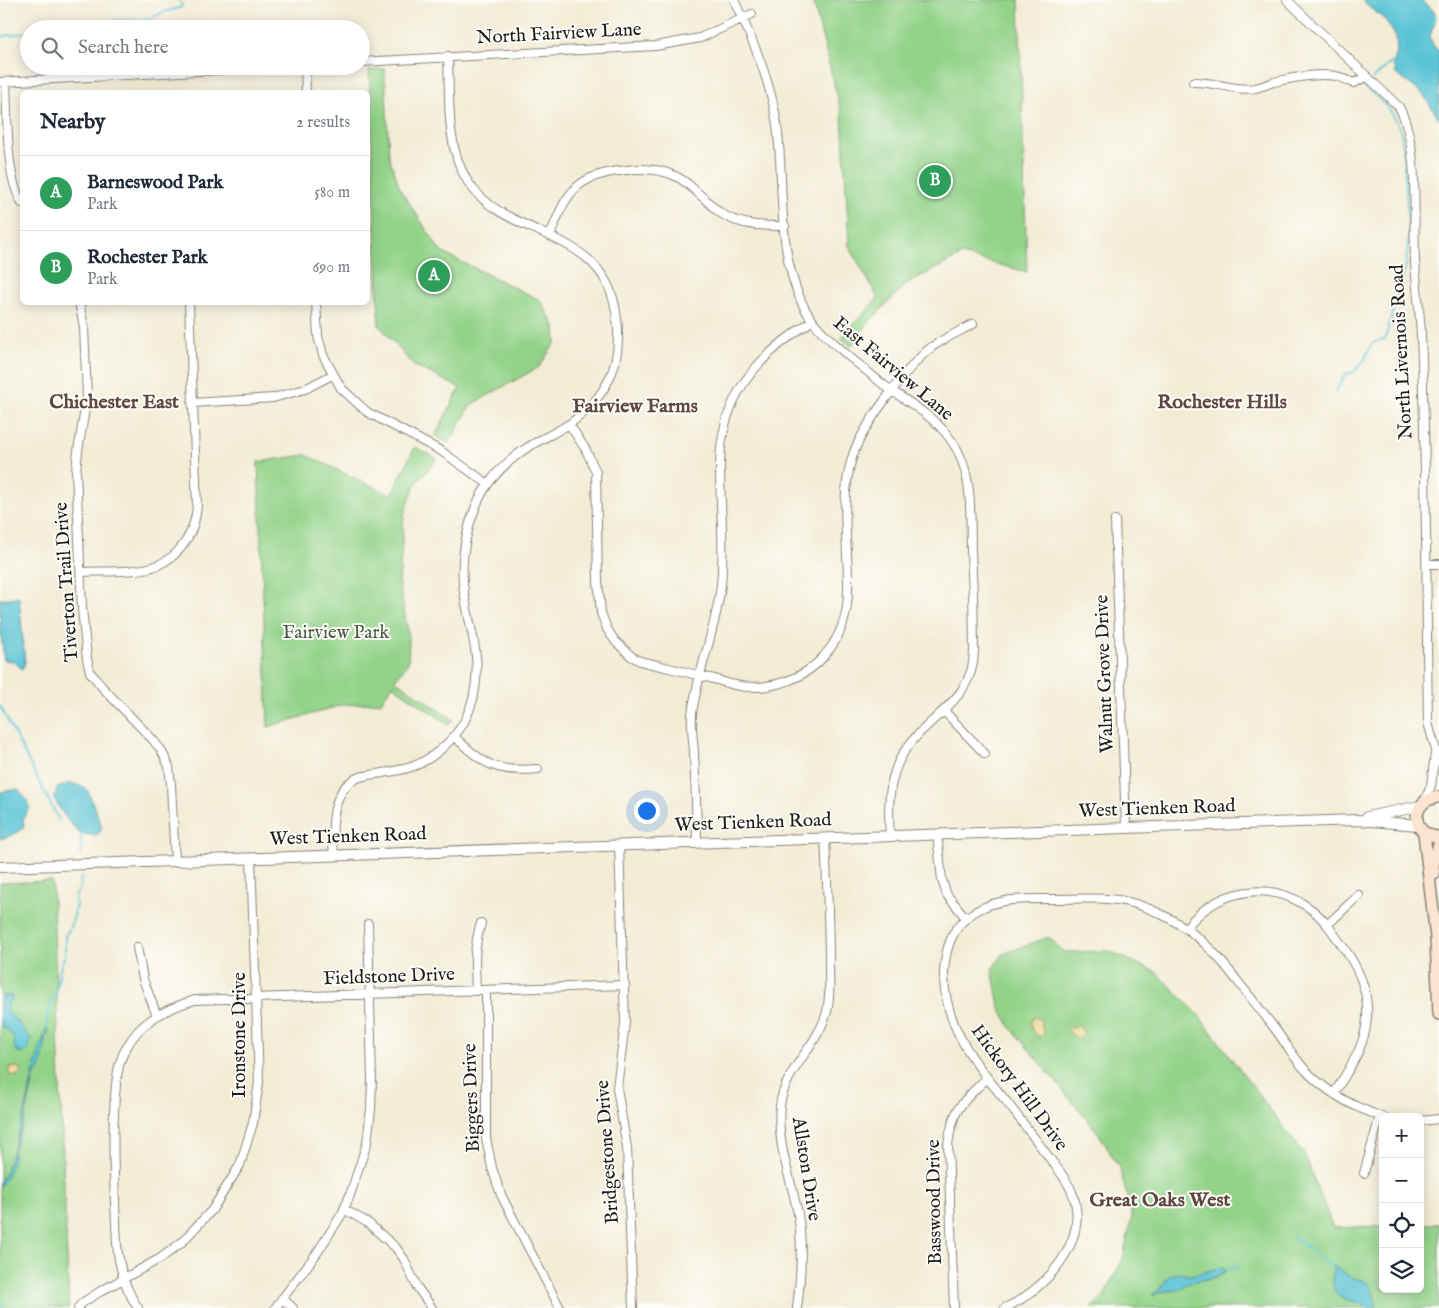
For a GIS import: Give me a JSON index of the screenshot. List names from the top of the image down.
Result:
{
  "streets": {
    "street": [
      "North Fairview Lane",
      "North Livernois Road",
      "East Fairview Lane",
      "Tiverton Trail Drive",
      "Walnut Grove Drive",
      "West Tienken Road",
      "Fieldstone Drive",
      "Ironstone Drive",
      "Hickory Hill Drive",
      "Biggers Drive",
      "Bridgestone Drive",
      "Allston Drive",
      "Basswood Drive"
    ]
  },
  "crossings": [
    ["North Fairview Lane", "East Fairview Lane"],
    ["North Livernois Road", "West Tienken Road"],
    ["East Fairview Lane", "West Tienken Road"],
    ["Tiverton Trail Drive", "West Tienken Road"],
    ["Walnut Grove Drive", "West Tienken Road"],
    ["West Tienken Road", "Ironstone Drive"],
    ["West Tienken Road", "Bridgestone Drive"],
    ["West Tienken Road", "Allston Drive"],
    ["Fieldstone Drive", "Ironstone Drive"],
    ["Fieldstone Drive", "Biggers Drive"],
    ["Fieldstone Drive", "Bridgestone Drive"],
    ["Hickory Hill Drive", "Basswood Drive"]
  ],
  "districts": [
    "Chichester East",
    "Rochester Hills",
    "Fairview Farms",
    "Great Oaks West"
  ],
  "parks": ["Fairview Park"],
  "page": {
    "search": "Search here",
    "heading": ["Nearby", "2 results"],
    "list": [
      {
        "mark": "A",
        "name": "Barneswood Park",
        "note": "Park",
        "value": "580 m"
      },
      {
        "mark": "B",
        "name": "Rochester Park",
        "note": "Park",
        "value": "690 m"
      }
    ],
    "pins": ["B", "A"],
    "map_buttons": ["+", "−"]
  }
}
